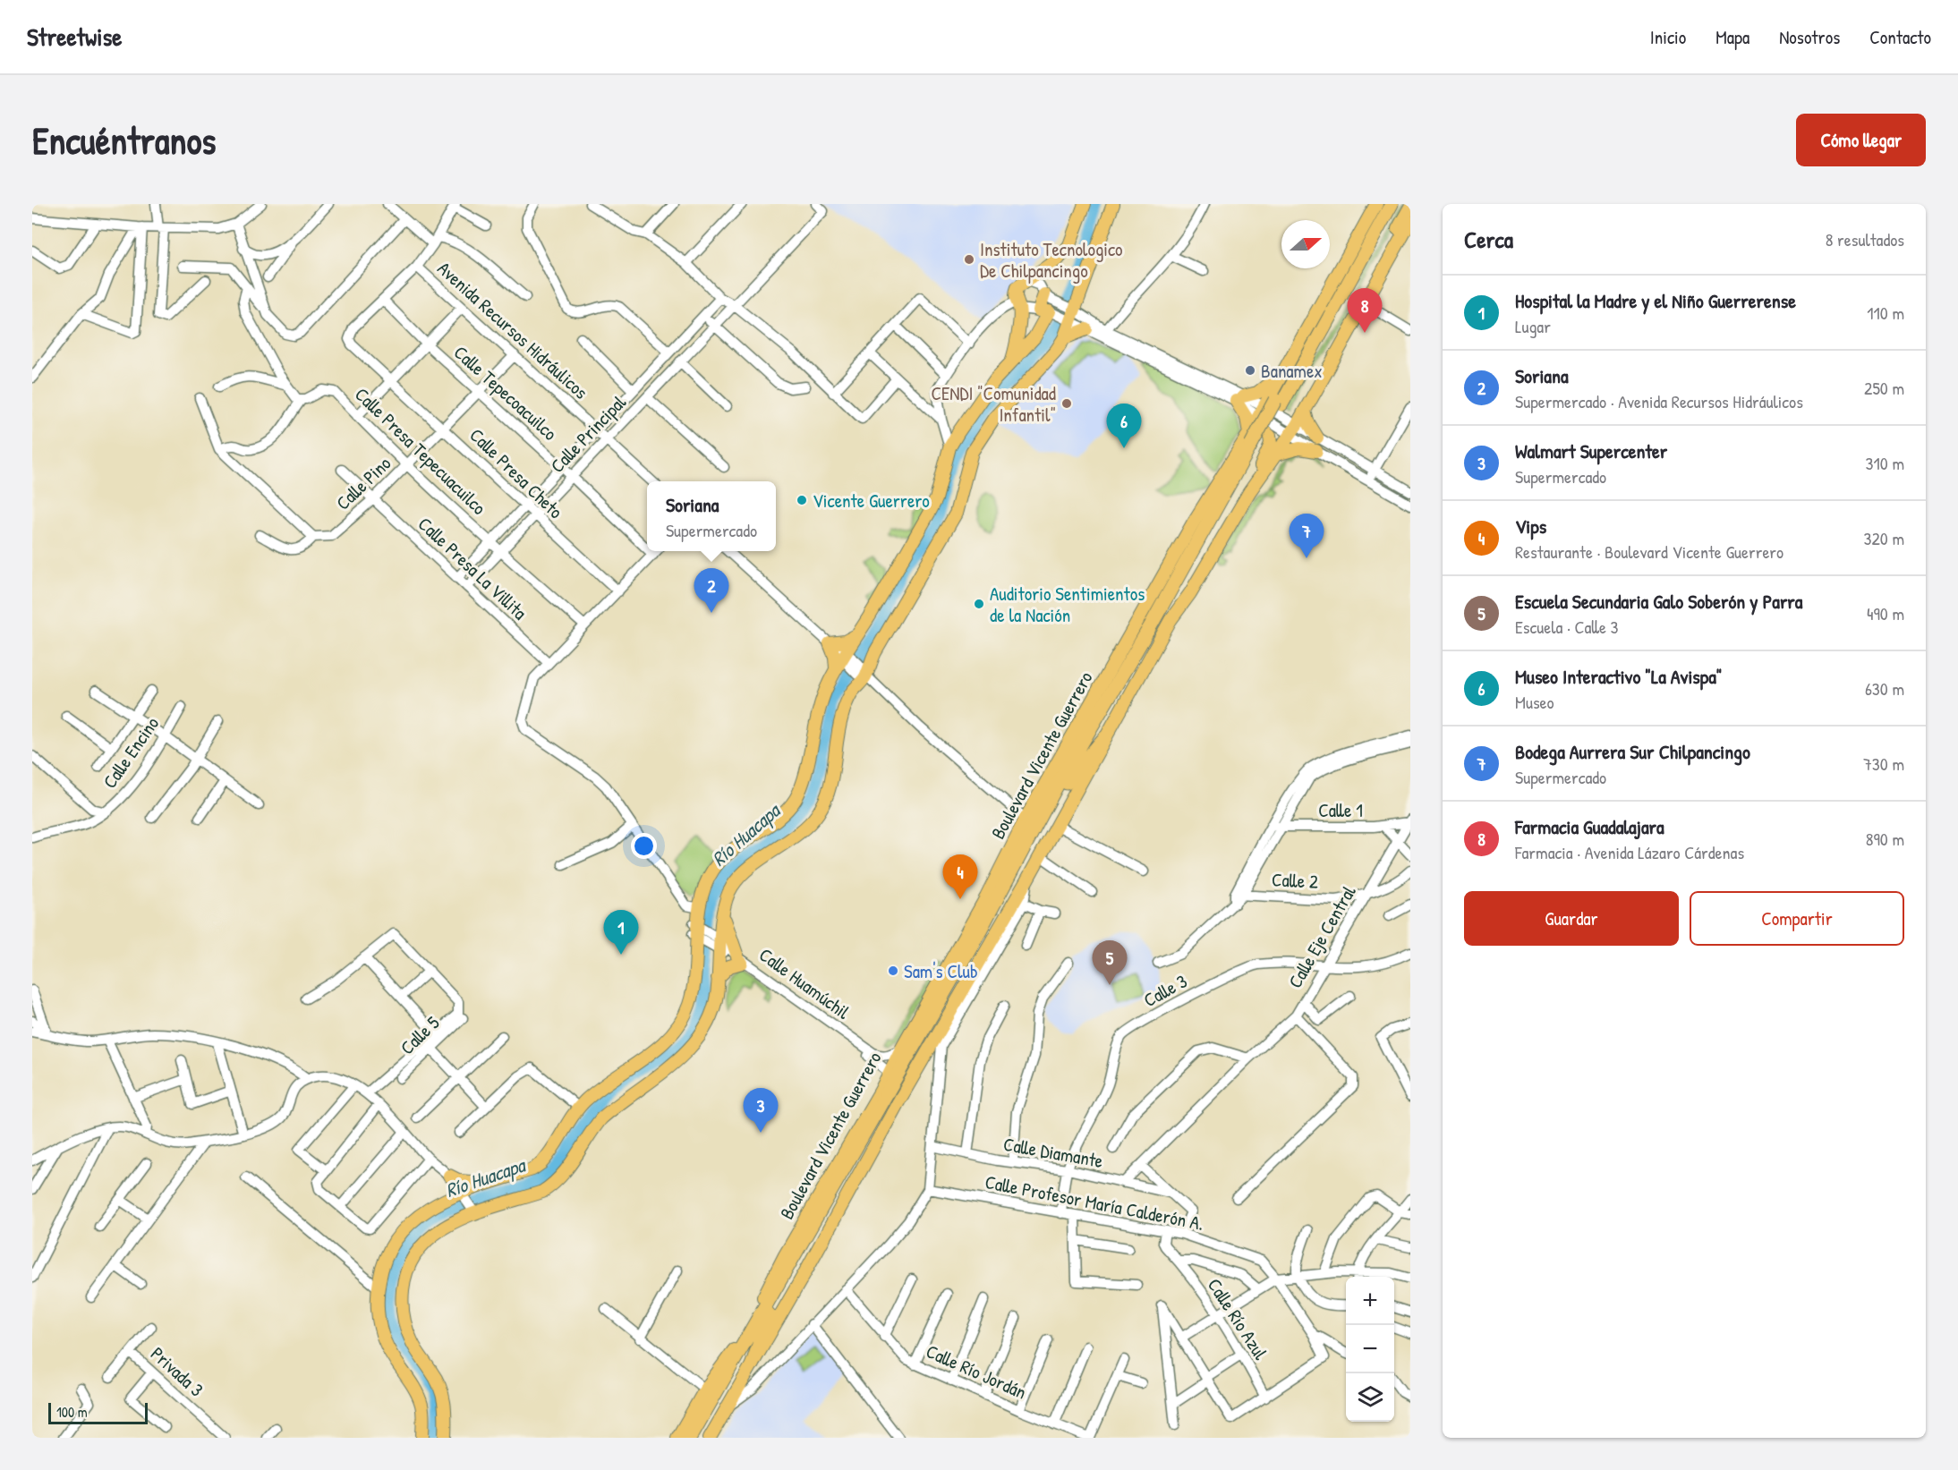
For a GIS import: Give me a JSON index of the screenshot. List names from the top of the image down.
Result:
{
  "streets": {
    "highway": ["Boulevard Vicente Guerrero"],
    "street": [
      "Avenida Recursos Hidráulicos",
      "Calle Tepecoacuilco",
      "Calle Principal",
      "Calle Presa Tepecuacuilco",
      "Calle Presa Cheto",
      "Calle Pino",
      "Calle Presa La Villita",
      "Calle Encino",
      "Calle 1",
      "Calle 2",
      "Calle Eje Central",
      "Calle Huamúchil",
      "Calle 3",
      "Calle 5",
      "Calle Diamante",
      "Calle Profesor María Calderón A.",
      "Calle Río Azul",
      "Privada 3",
      "Calle Río Jordán"
    ]
  },
  "crossings": [
    ["Avenida Recursos Hidráulicos", "Calle Principal"],
    ["Avenida Recursos Hidráulicos", "Calle Pino"],
    ["Calle Tepecoacuilco", "Calle Principal"],
    ["Calle Tepecoacuilco", "Calle Presa Cheto"],
    ["Calle Tepecoacuilco", "Calle Pino"],
    ["Calle Principal", "Calle Presa Tepecuacuilco"],
    ["Calle Principal", "Calle Presa Cheto"],
    ["Calle Principal", "Calle Presa La Villita"],
    ["Calle Presa Tepecuacuilco", "Calle Pino"],
    ["Calle Presa Cheto", "Calle Pino"],
    ["Calle Pino", "Calle Presa La Villita"],
    ["Boulevard Vicente Guerrero", "Calle Huamúchil"],
    ["Calle 1", "Calle Eje Central"],
    ["Calle 2", "Calle Eje Central"],
    ["Calle Eje Central", "Calle 3"],
    ["Calle Eje Central", "Calle Diamante"],
    ["Calle 3", "Calle Diamante"],
    ["Calle 3", "Calle Profesor María Calderón A."],
    ["Calle Profesor María Calderón A.", "Calle Río Azul"]
  ],
  "water": ["Río Huacapa"],
  "places": [
    "Instituto Tecnologico De Chilpancingo",
    "Banamex",
    "CENDI \"Comunidad Infantil\"",
    "Vicente Guerrero",
    "Auditorio Sentimientos de la Nación",
    "Sam's Club"
  ],
  "scale_bar": "100 m",
  "north": "right",
  "page": {
    "header": "Streetwise",
    "nav": [
      "Inicio",
      "Mapa",
      "Nosotros",
      "Contacto"
    ],
    "buttons": [
      "Cómo llegar",
      ["Guardar", "Compartir"]
    ],
    "title": "Encuéntranos",
    "heading": ["Cerca", "8 resultados"],
    "list": [
      {
        "mark": "1",
        "name": "Hospital la Madre y el Niño Guerrerense",
        "note": "Lugar",
        "value": "110 m"
      },
      {
        "mark": "2",
        "name": "Soriana",
        "note": "Supermercado · Avenida Recursos Hidráulicos",
        "value": "250 m"
      },
      {
        "mark": "3",
        "name": "Walmart Supercenter",
        "note": "Supermercado",
        "value": "310 m"
      },
      {
        "mark": "4",
        "name": "Vips",
        "note": "Restaurante · Boulevard Vicente Guerrero",
        "value": "320 m"
      },
      {
        "mark": "5",
        "name": "Escuela Secundaria Galo Soberón y Parra",
        "note": "Escuela · Calle 3",
        "value": "490 m"
      },
      {
        "mark": "6",
        "name": "Museo Interactivo \"La Avispa\"",
        "note": "Museo",
        "value": "630 m"
      },
      {
        "mark": "7",
        "name": "Bodega Aurrera Sur Chilpancingo",
        "note": "Supermercado",
        "value": "730 m"
      },
      {
        "mark": "8",
        "name": "Farmacia Guadalajara",
        "note": "Farmacia · Avenida Lázaro Cárdenas",
        "value": "890 m"
      }
    ],
    "pins": [
      "8",
      "6",
      "7",
      "2",
      "4",
      "1",
      "5",
      "3"
    ],
    "popup": ["Soriana", "Supermercado"],
    "map_buttons": ["+", "−"],
    "scale": "100 m"
  }
}
